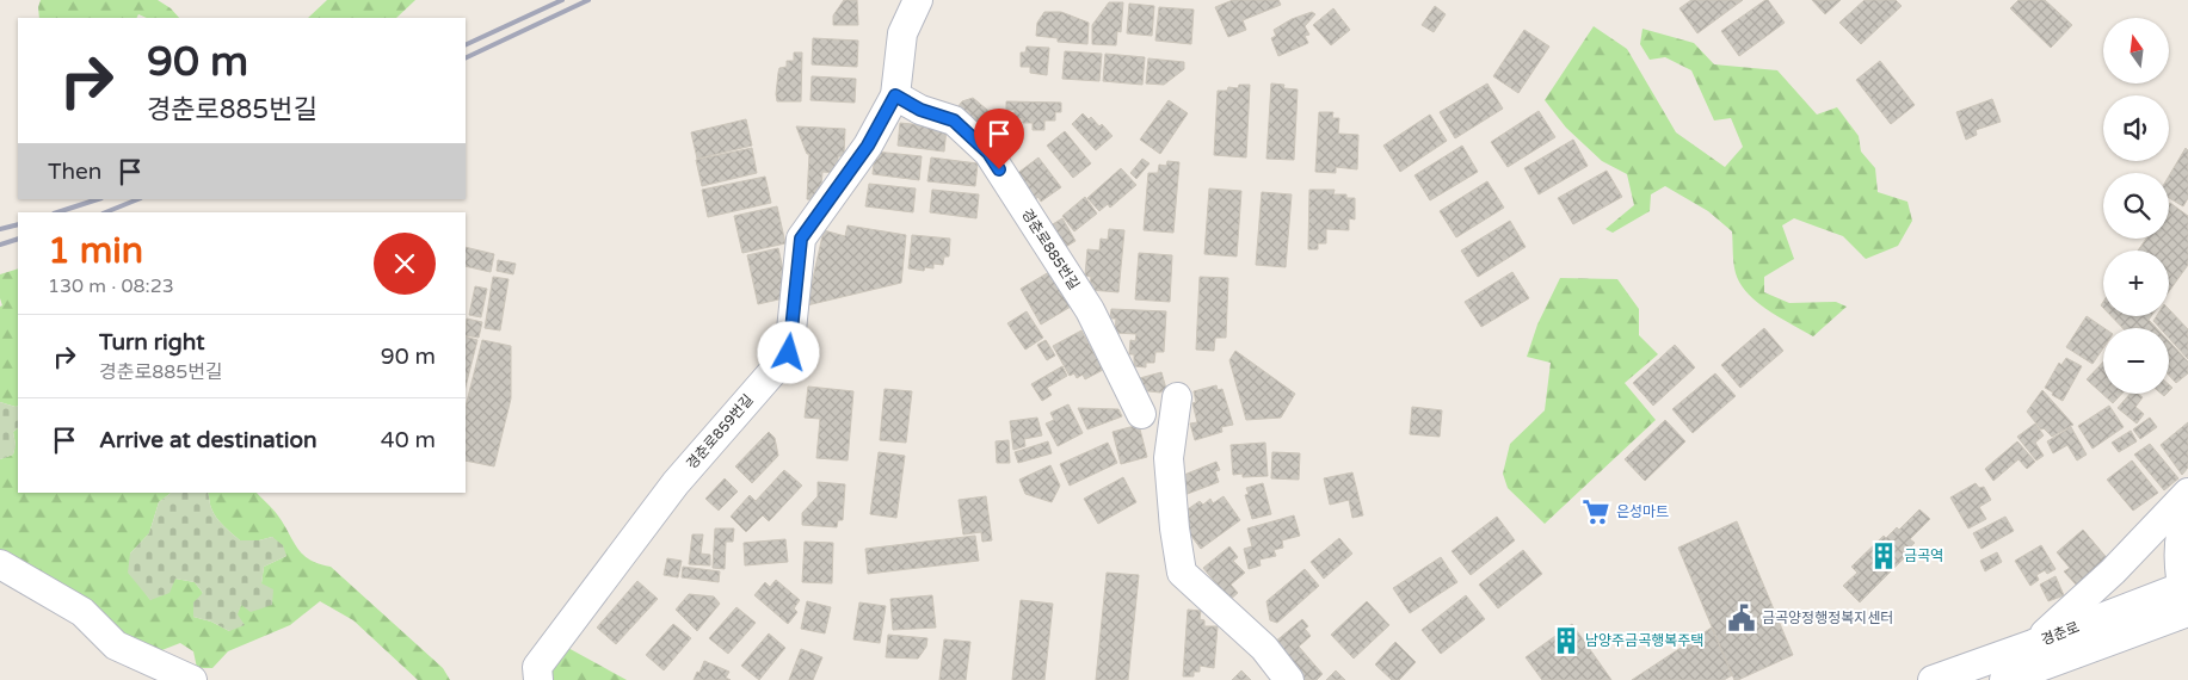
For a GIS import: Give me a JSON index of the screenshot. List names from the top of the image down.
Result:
{
  "streets": {
    "street": ["경춘로885번길", "경춘로859번길", "경춘로"]
  },
  "crossings": [
    ["경춘로885번길", "경춘로859번길"]
  ],
  "places": {
    "supermarket": ["은성마트"],
    "building": ["금곡역", "남양주금곡행복주택"],
    "public building": ["금곡양정행정복지센터"]
  },
  "north": "top",
  "page": {
    "map_buttons": ["+", "−"],
    "turn": ["90 m", "경춘로885번길"],
    "then": "Then",
    "heading": ["1 min", "130 m · 08:23"],
    "list": [
      {
        "name": "Turn right",
        "note": "경춘로885번길",
        "value": "90 m"
      },
      {
        "name": "Arrive at destination",
        "value": "40 m"
      }
    ]
  }
}
